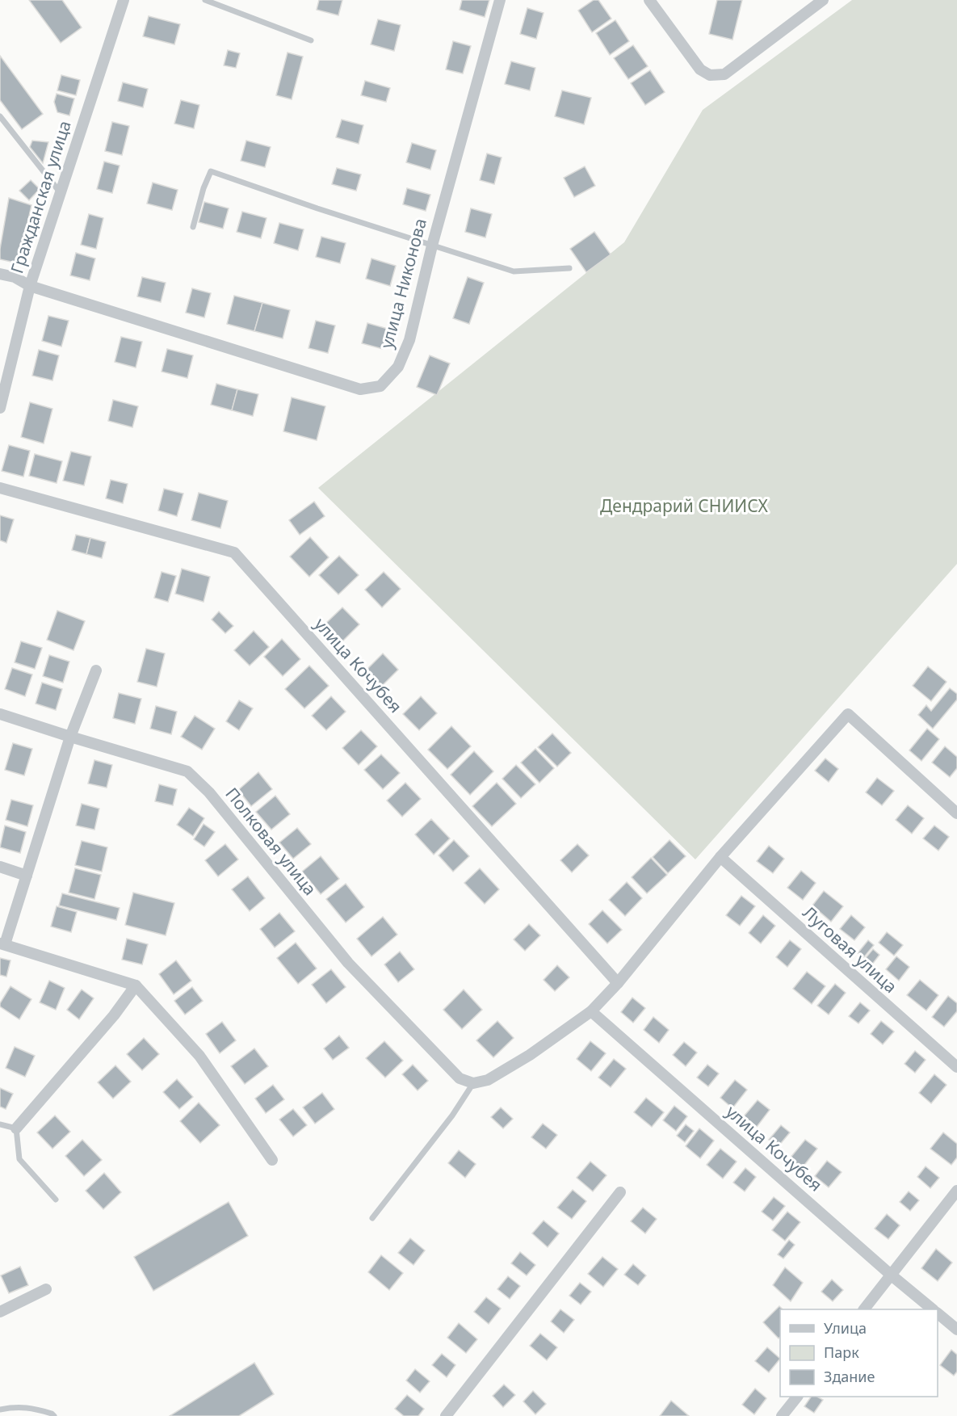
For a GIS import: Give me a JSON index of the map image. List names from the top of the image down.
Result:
{
  "streets": {
    "street": [
      "Гражданская улица",
      "улица Никонова",
      "улица Кочубея",
      "Полковая улица",
      "Луговая улица"
    ]
  },
  "crossings": [
    ["Гражданская улица", "улица Никонова"]
  ],
  "parks": ["Дендрарий СНИИСХ"],
  "legend": ["Улица", "Парк", "Здание"]
}
